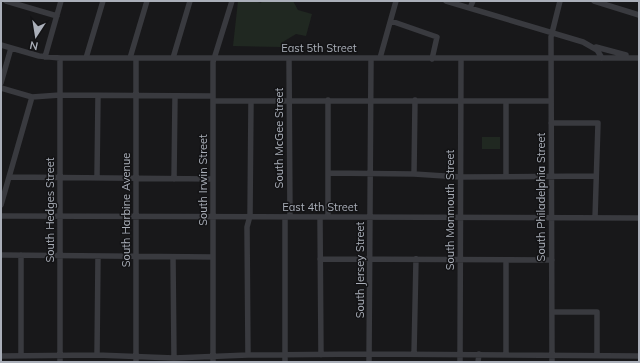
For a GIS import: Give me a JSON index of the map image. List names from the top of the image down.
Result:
{
  "streets": {
    "street": [
      "East 5th Street",
      "South McGee Street",
      "South Irwin Street",
      "South Philadelphia Street",
      "East 4th Street",
      "South Hedges Street",
      "South Harbine Avenue",
      "South Monmouth Street",
      "South Jersey Street"
    ]
  },
  "crossings": [
    ["East 5th Street", "South McGee Street"],
    ["East 5th Street", "South Irwin Street"],
    ["East 5th Street", "South Philadelphia Street"],
    ["East 5th Street", "South Hedges Street"],
    ["East 5th Street", "South Harbine Avenue"],
    ["East 5th Street", "South Monmouth Street"],
    ["East 5th Street", "South Jersey Street"],
    ["South McGee Street", "East 4th Street"],
    ["South Irwin Street", "East 4th Street"],
    ["South Philadelphia Street", "East 4th Street"],
    ["East 4th Street", "South Hedges Street"],
    ["East 4th Street", "South Harbine Avenue"],
    ["East 4th Street", "South Monmouth Street"],
    ["East 4th Street", "South Jersey Street"]
  ],
  "north": "bottom"
}
